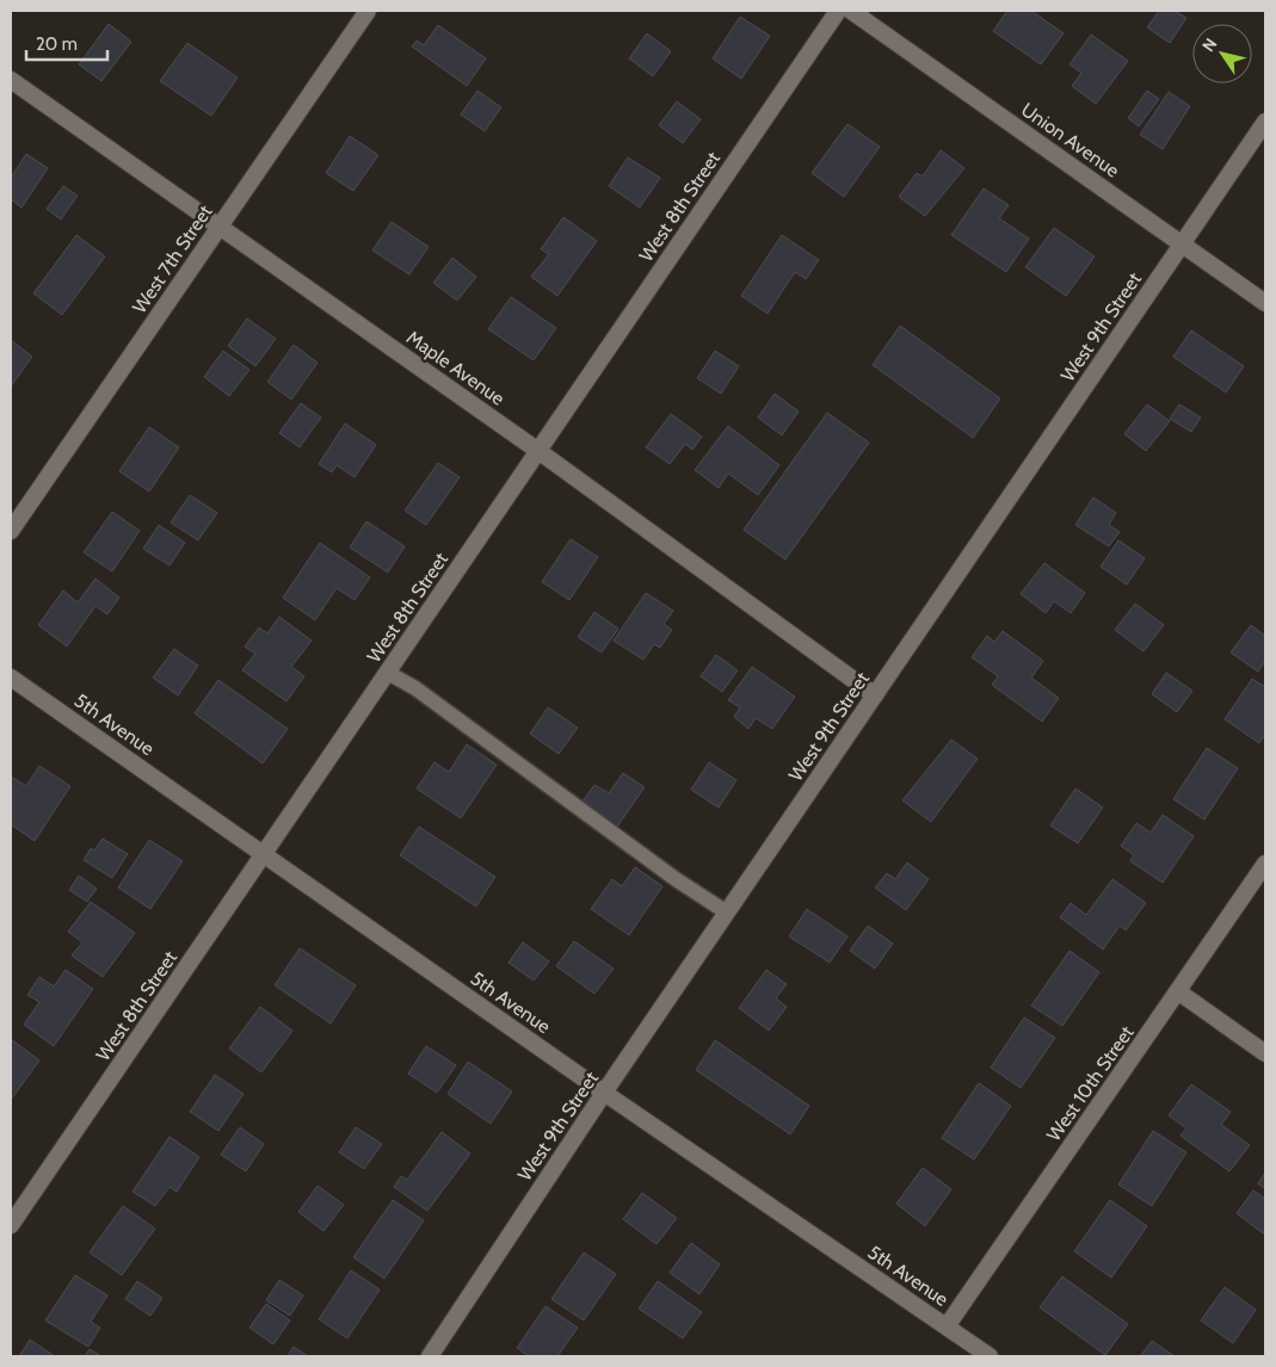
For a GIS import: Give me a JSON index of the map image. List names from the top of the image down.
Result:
{
  "streets": {
    "street": [
      "Union Avenue",
      "West 8th Street",
      "West 7th Street",
      "West 9th Street",
      "Maple Avenue",
      "5th Avenue",
      "West 10th Street"
    ]
  },
  "crossings": [
    ["Union Avenue", "West 9th Street"],
    ["West 8th Street", "Maple Avenue"],
    ["West 8th Street", "5th Avenue"],
    ["West 7th Street", "Maple Avenue"],
    ["West 9th Street", "Maple Avenue"],
    ["West 9th Street", "5th Avenue"],
    ["5th Avenue", "West 10th Street"]
  ],
  "scale_bar": "20 m",
  "north": "top left"
}
